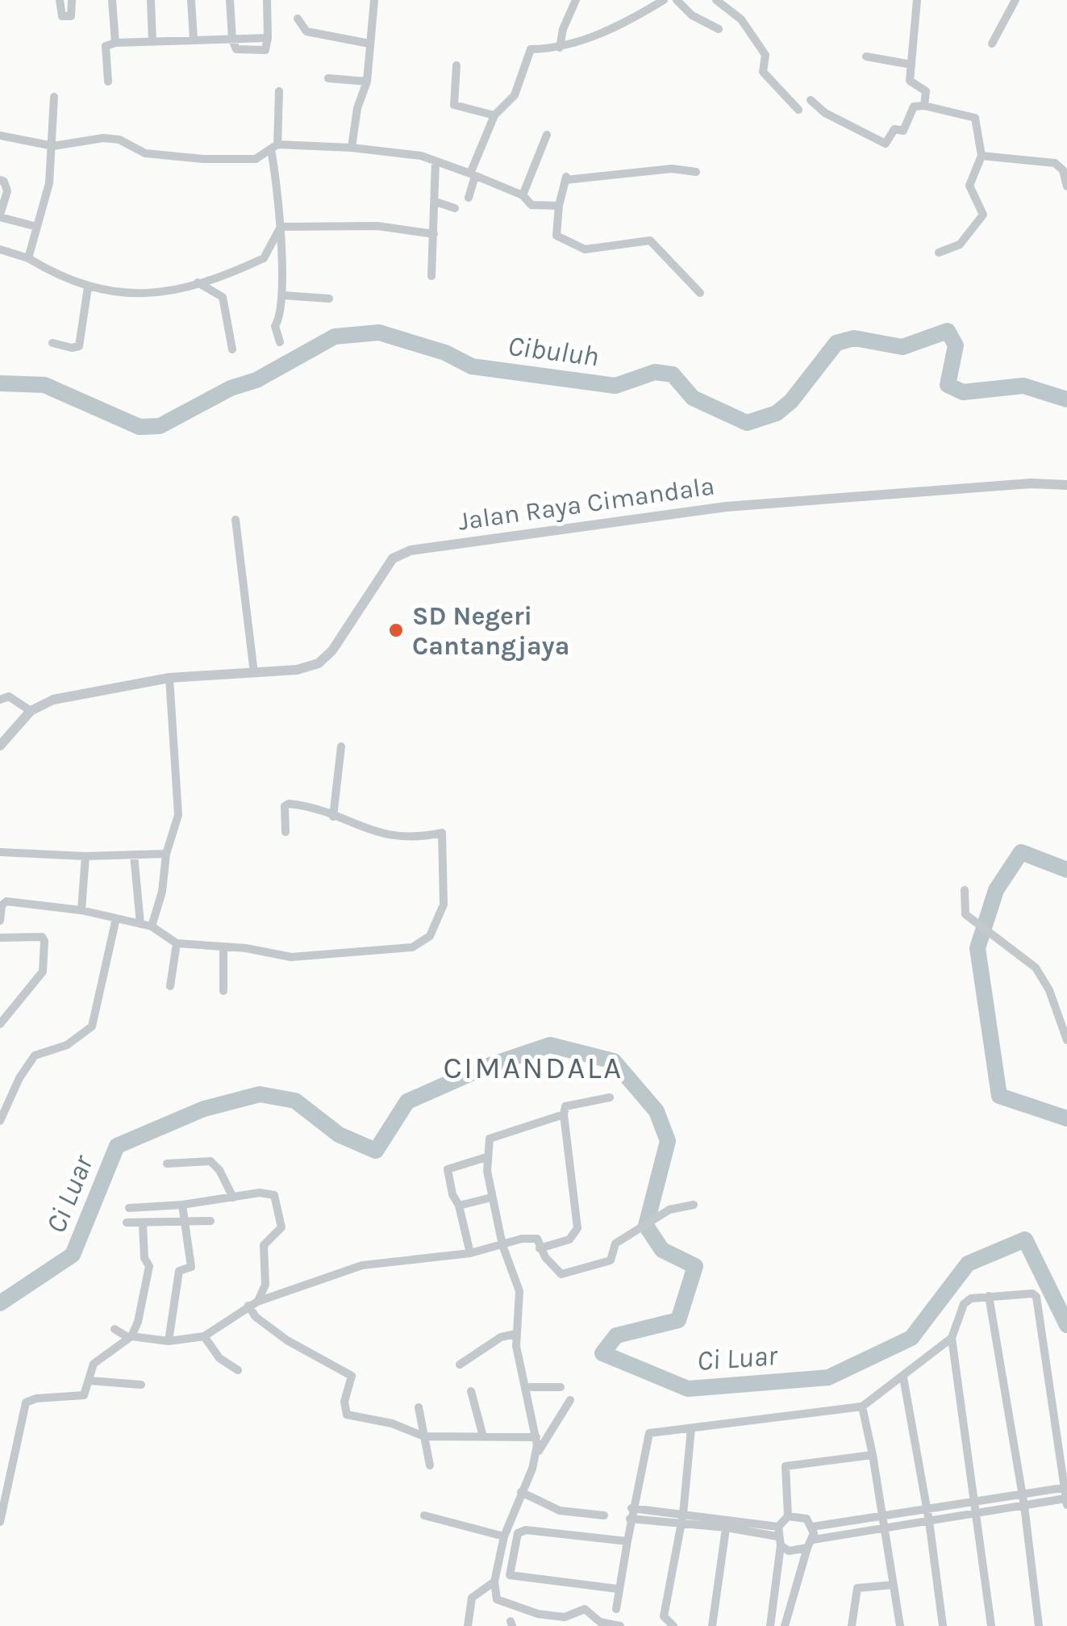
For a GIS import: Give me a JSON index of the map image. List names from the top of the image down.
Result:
{
  "streets": {
    "street": ["Jalan Raya Cimandala"]
  },
  "districts": ["CIMANDALA"],
  "water": ["Cibuluh", "Ci Luar"],
  "places": ["SD Negeri Cantangjaya"]
}
